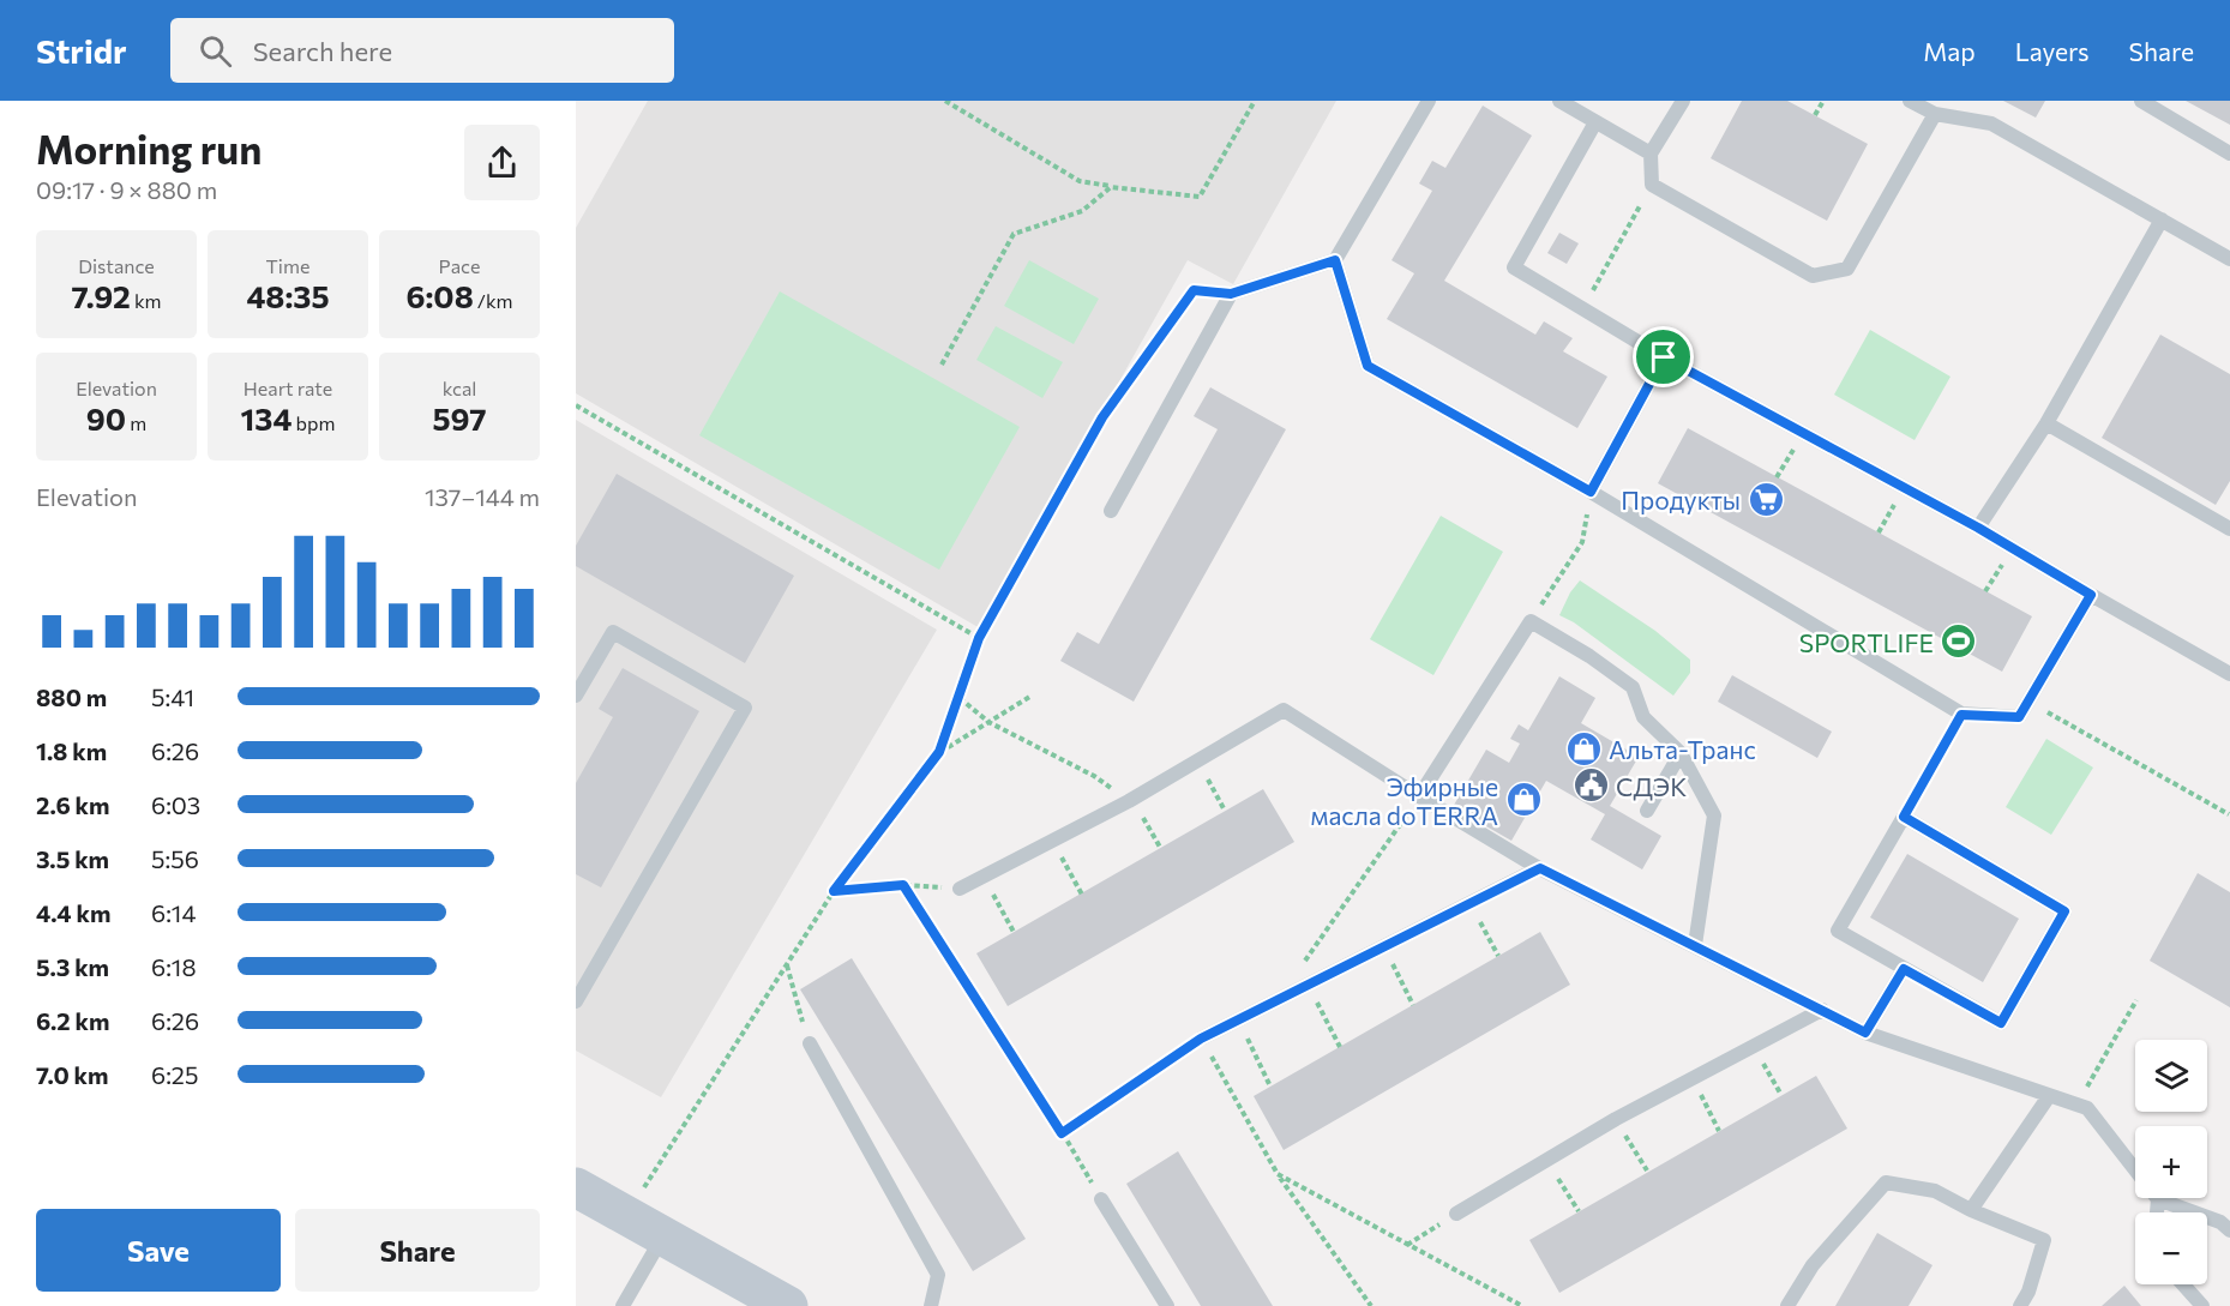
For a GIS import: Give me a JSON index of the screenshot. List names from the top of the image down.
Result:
{
  "places": {
    "supermarket": ["Продукты"],
    "sports": ["SPORTLIFE"],
    "shop": ["Альта-Транс", "Эфирные масла doTERRA"],
    "public building": ["СДЭК"]
  },
  "page": {
    "header": "Stridr",
    "search": "Search here",
    "nav": ["Map", "Layers", "Share"],
    "heading": ["Morning run", "09:17 · 9 × 880 m"],
    "stats": [
      ["Distance", "7.92 km"],
      ["Time", "48:35"],
      ["Pace", "6:08 /km"],
      ["Elevation", "90 m"],
      ["Heart rate", "134 bpm"],
      ["kcal", "597"]
    ],
    "chart": ["Elevation", "137–144 m"],
    "list": [
      {
        "name": "880 m",
        "note": "5:41"
      },
      {
        "name": "1.8 km",
        "note": "6:26"
      },
      {
        "name": "2.6 km",
        "note": "6:03"
      },
      {
        "name": "3.5 km",
        "note": "5:56"
      },
      {
        "name": "4.4 km",
        "note": "6:14"
      },
      {
        "name": "5.3 km",
        "note": "6:18"
      },
      {
        "name": "6.2 km",
        "note": "6:26"
      },
      {
        "name": "7.0 km",
        "note": "6:25"
      }
    ],
    "map_buttons": ["+", "−"],
    "buttons": ["Save", "Share"]
  }
}
